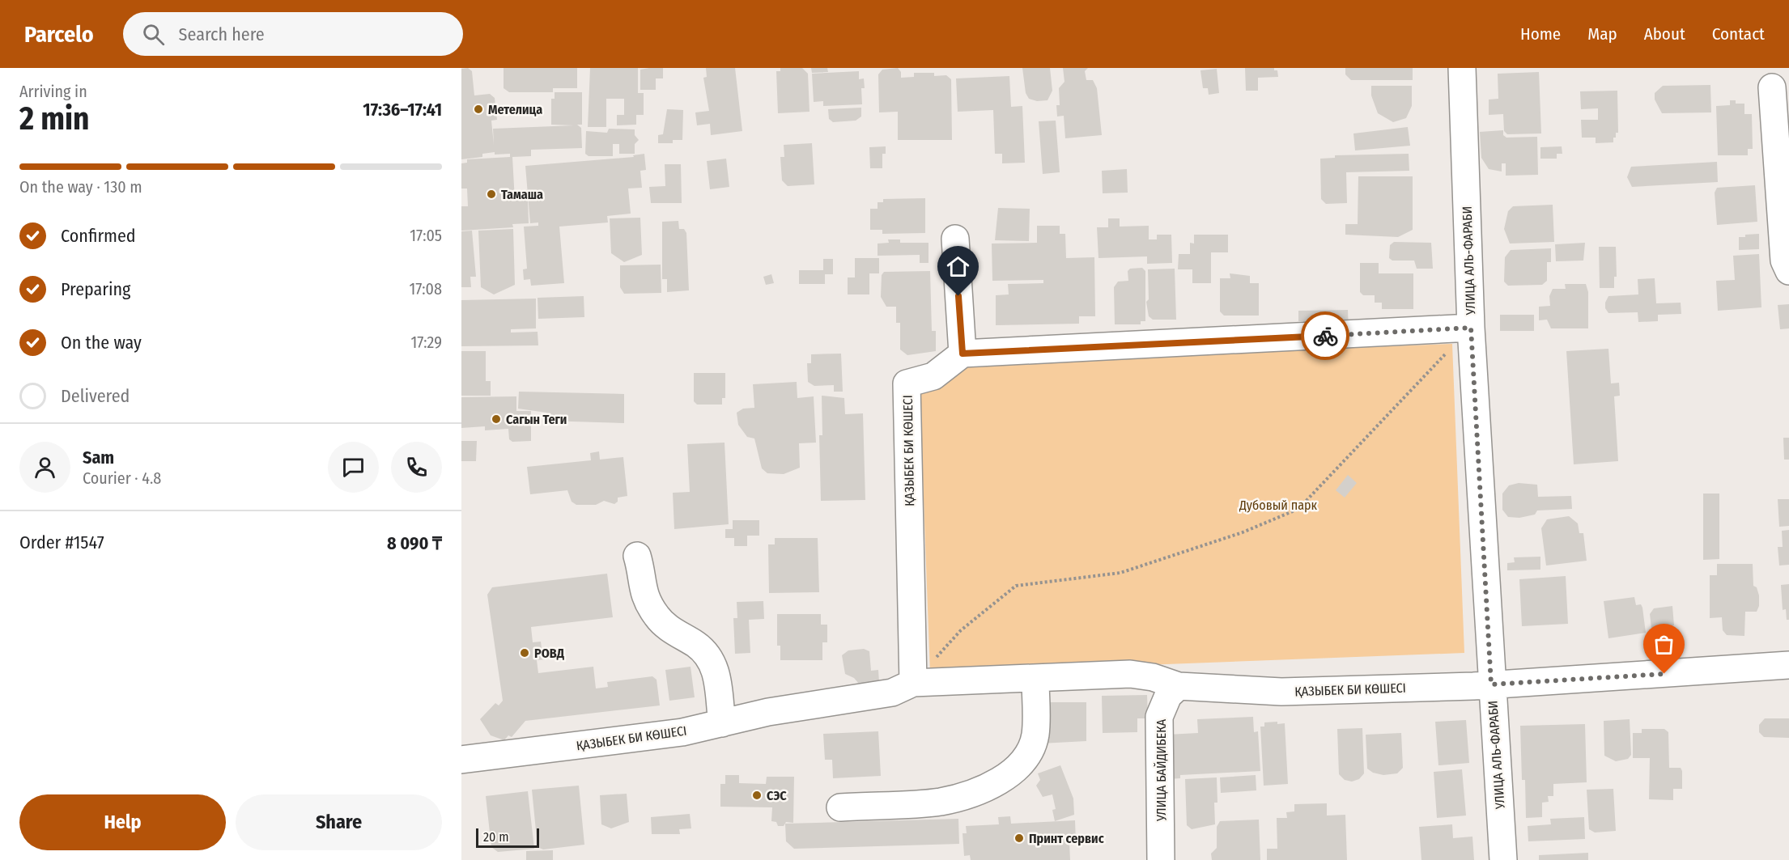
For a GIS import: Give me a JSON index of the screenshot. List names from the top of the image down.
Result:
{
  "streets": {
    "street": ["УЛИЦА АЛЬ-ФАРАБИ", "ҚАЗЫБЕК БИ КӨШЕСІ", "УЛИЦА БАЙДИБЕКА"]
  },
  "crossings": [
    ["УЛИЦА АЛЬ-ФАРАБИ", "ҚАЗЫБЕК БИ КӨШЕСІ"],
    ["ҚАЗЫБЕК БИ КӨШЕСІ", "УЛИЦА БАЙДИБЕКА"]
  ],
  "parks": ["Дубовый парк"],
  "places": [
    "Метелица",
    "Тамаша",
    "Сагын Теги",
    "РОВД",
    "СЭС",
    "Принт сервис"
  ],
  "scale_bar": "20 m",
  "page": {
    "header": "Parcelo",
    "search": "Search here",
    "nav": [
      "Home",
      "Map",
      "About",
      "Contact"
    ],
    "heading": ["2 min", "Arriving in", "17:36–17:41"],
    "panel": [
      "Sam",
      "Courier · 4.8",
      "Order #1547",
      "8 090 ₸"
    ],
    "bar": "On the way · 130 m",
    "list": [
      ["Confirmed", "17:05"],
      ["Preparing", "17:08"],
      ["On the way", "17:29"],
      "Delivered"
    ],
    "buttons": ["Help", "Share"],
    "scale": "20 m"
  }
}
